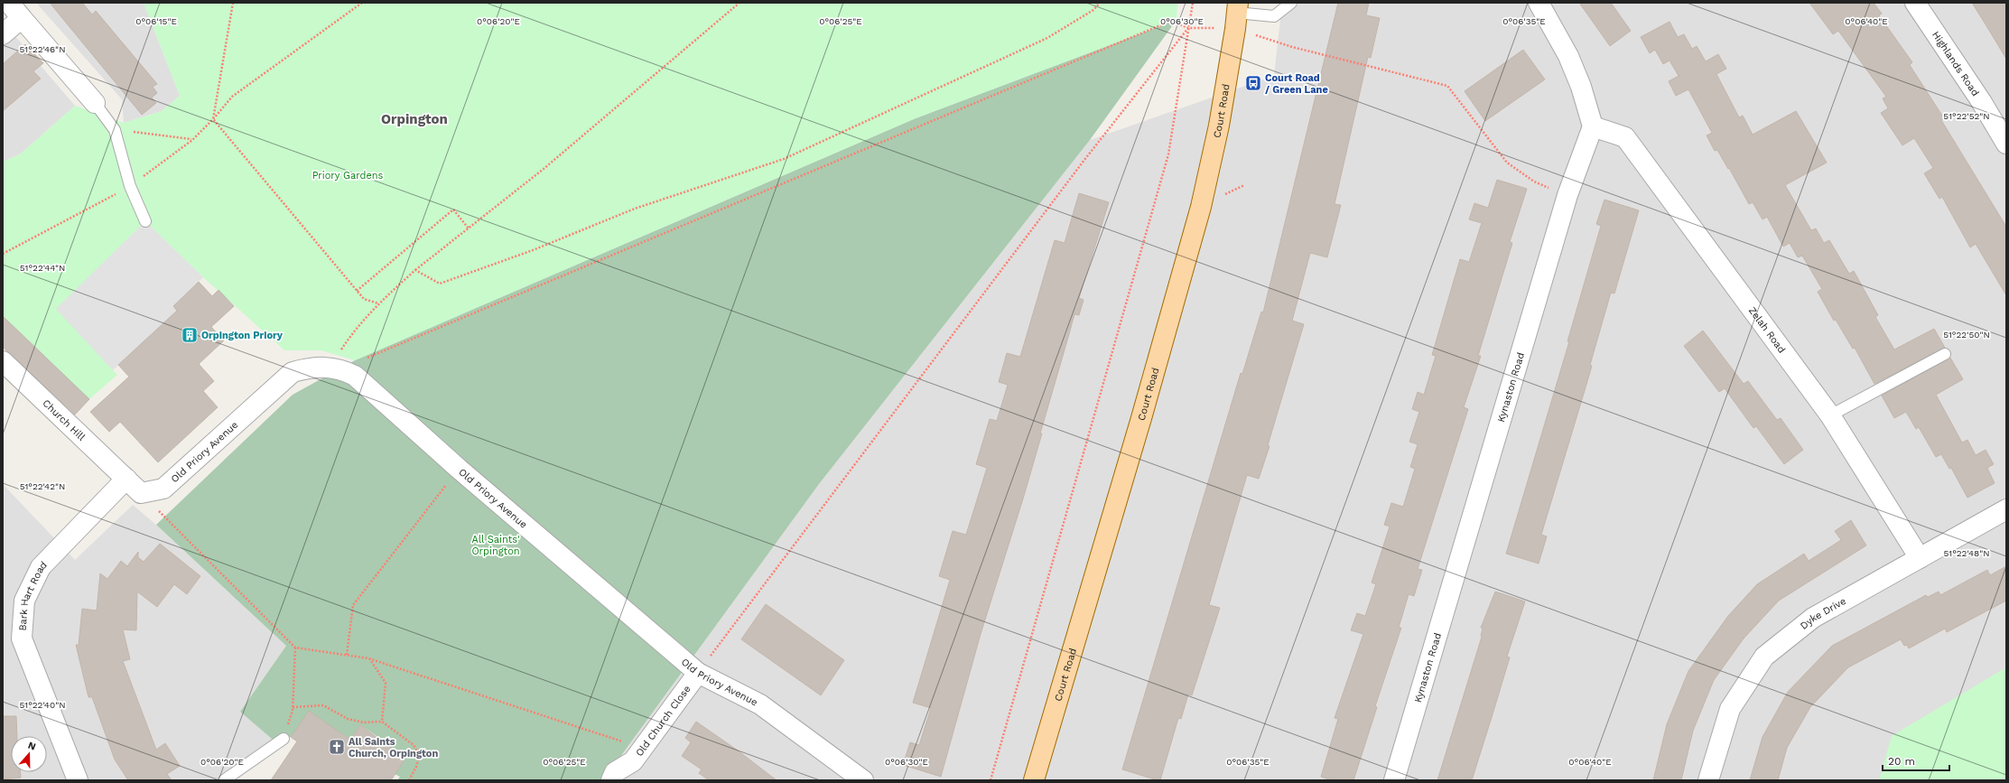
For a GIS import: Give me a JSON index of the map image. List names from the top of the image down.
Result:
{
  "streets": {
    "main road": ["Court Road"],
    "street": [
      "Highlands Road",
      "Zelah Road",
      "Kynaston Road",
      "Church Hill",
      "Old Priory Avenue",
      "Bark Hart Road",
      "Dyke Drive",
      "Old Church Close"
    ]
  },
  "crossings": [
    ["Zelah Road", "Kynaston Road"],
    ["Zelah Road", "Dyke Drive"],
    ["Church Hill", "Bark Hart Road"],
    ["Old Priory Avenue", "Old Church Close"]
  ],
  "districts": ["Orpington"],
  "parks": ["Priory Gardens", "All Saints' Orpington"],
  "places": {
    "bus stop": ["Court Road / Green Lane"],
    "building": ["Orpington Priory"],
    "church": ["All Saints Church, Orpington"]
  },
  "scale_bar": "20 m",
  "north": "top",
  "coordinates": [
    "0°06'15\"E",
    "0°06'20\"E",
    "0°06'25\"E",
    "0°06'30\"E",
    "0°06'35\"E",
    "0°06'40\"E",
    "51°22'46\"N",
    "51°22'52\"N",
    "51°22'44\"N",
    "51°22'50\"N",
    "51°22'42\"N",
    "51°22'48\"N",
    "51°22'40\"N"
  ]
}
